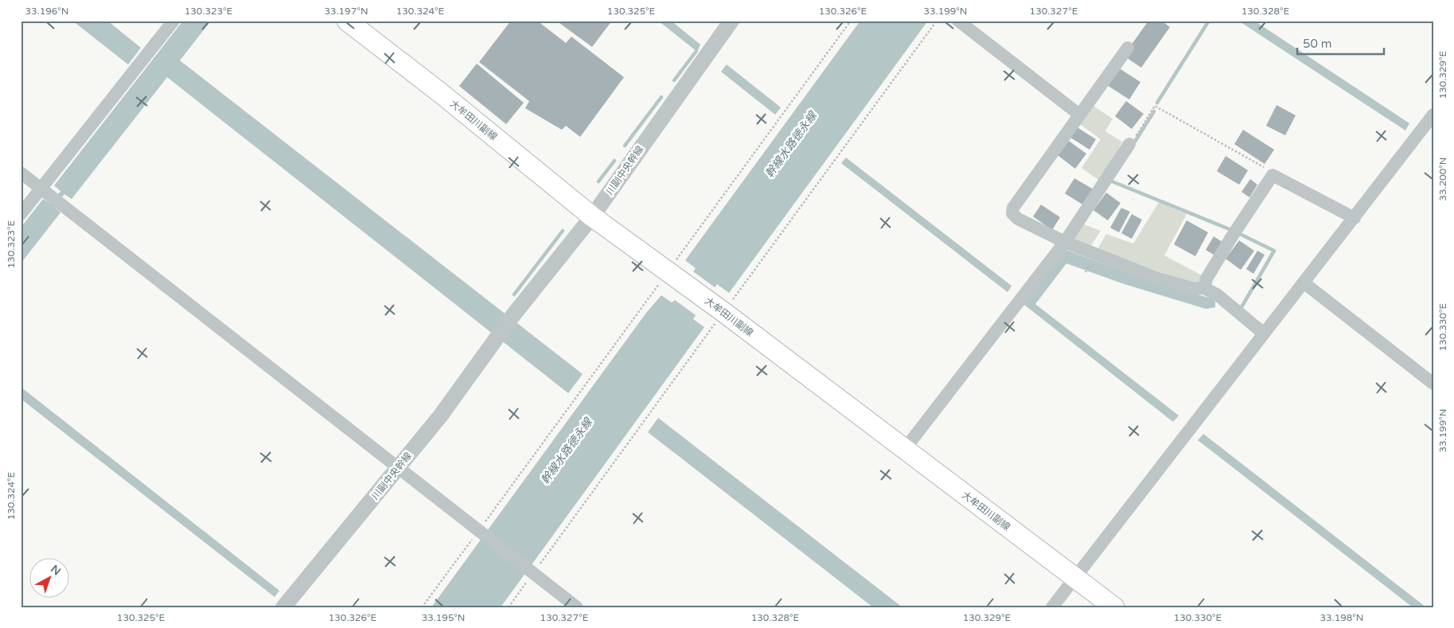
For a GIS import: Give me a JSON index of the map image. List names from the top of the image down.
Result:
{
  "streets": {
    "main road": ["大牟田川副線"],
    "street": ["川副中央幹線"]
  },
  "crossings": [
    ["大牟田川副線", "川副中央幹線"]
  ],
  "water": ["幹線水路徳永線"],
  "scale_bar": "50 m",
  "north": "top right",
  "coordinates": [
    "33.196°N",
    "130.323°E",
    "33.197°N",
    "130.324°E",
    "130.325°E",
    "130.326°E",
    "33.199°N",
    "130.327°E",
    "130.328°E",
    "130.329°E",
    "33.200°N",
    "130.330°E",
    "33.195°N",
    "33.198°N"
  ]
}
